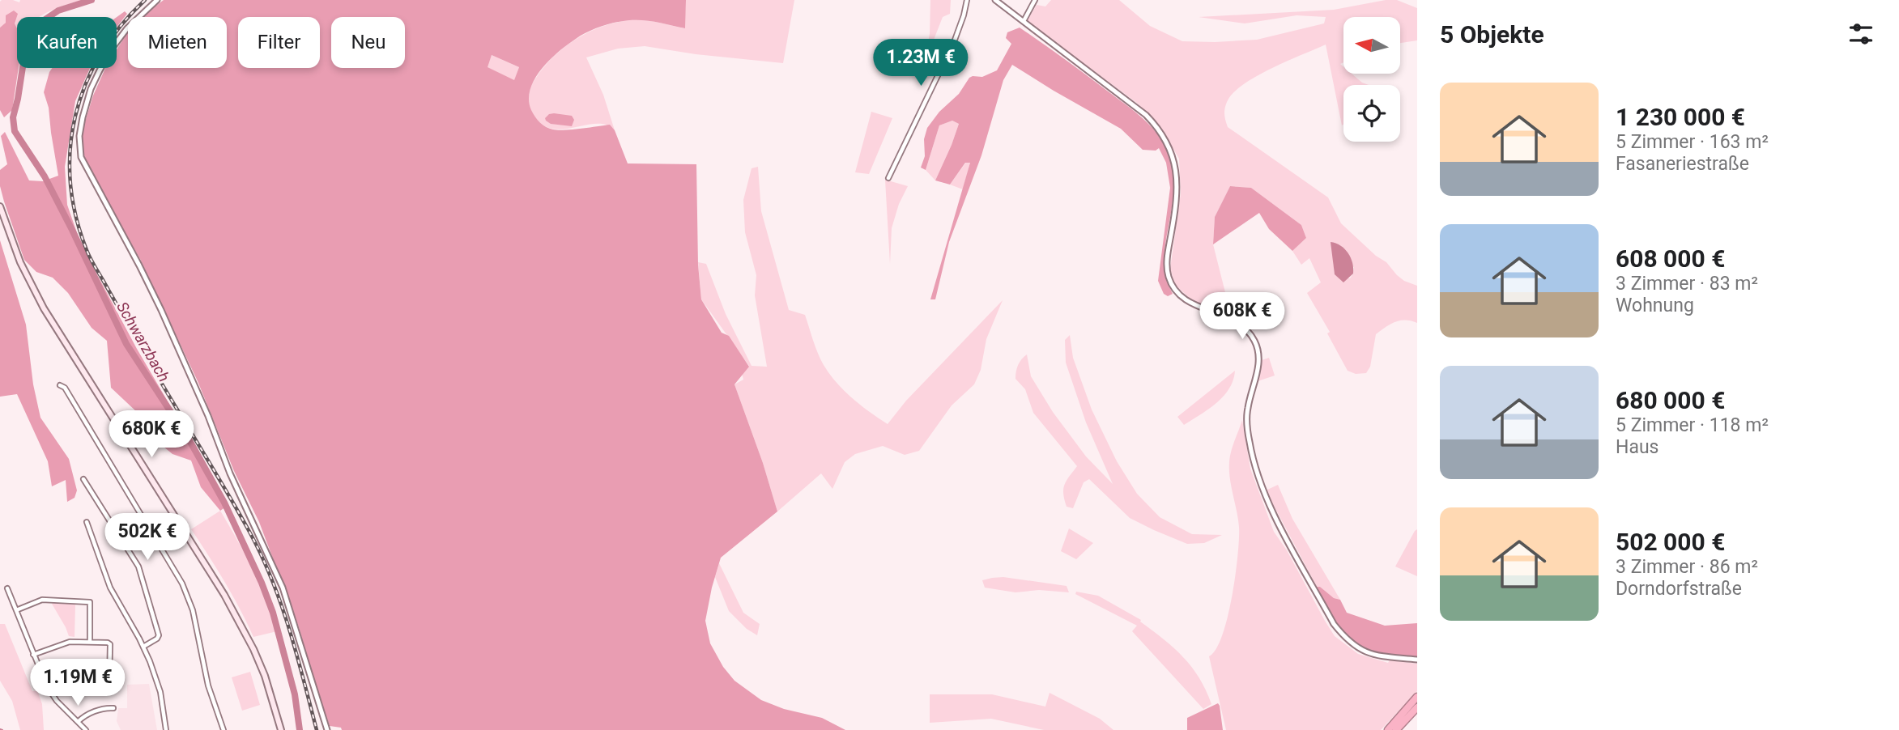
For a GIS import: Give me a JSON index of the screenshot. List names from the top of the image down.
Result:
{
  "water": ["Schwarzbach"],
  "north": "left",
  "page": {
    "heading": "5 Objekte",
    "chip": [
      "Kaufen",
      "Mieten",
      "Filter",
      "Neu"
    ],
    "price": [
      "1.23M €",
      "608K €",
      "680K €",
      "502K €",
      "1.19M €"
    ],
    "list": [
      {
        "name": "1 230 000 €",
        "note": "5 Zimmer · 163 m² · Fasaneriestraße"
      },
      {
        "name": "608 000 €",
        "note": "3 Zimmer · 83 m² · Wohnung"
      },
      {
        "name": "680 000 €",
        "note": "5 Zimmer · 118 m² · Haus"
      },
      {
        "name": "502 000 €",
        "note": "3 Zimmer · 86 m² · Dorndorfstraße"
      }
    ]
  }
}
